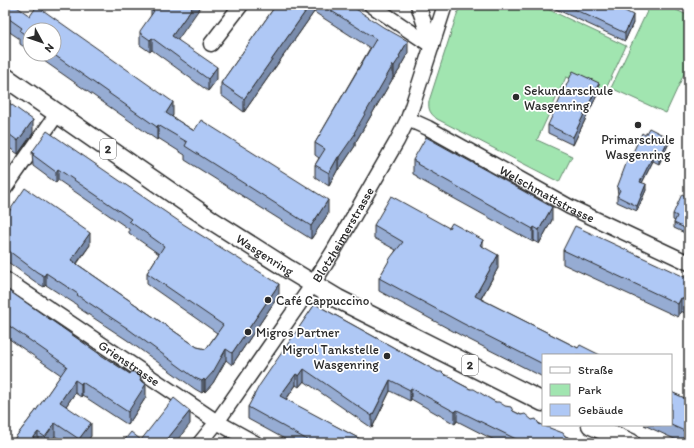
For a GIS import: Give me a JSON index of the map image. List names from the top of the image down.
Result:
{
  "streets": {
    "main road": ["2", "Wasgenring"],
    "street": ["Welschmattstrasse", "Blotzheimerstrasse", "Grienstrasse"]
  },
  "crossings": [
    ["Welschmattstrasse", "Blotzheimerstrasse"],
    ["Blotzheimerstrasse", "Wasgenring"],
    ["Blotzheimerstrasse", "Grienstrasse"]
  ],
  "places": [
    "Sekundarschule Wasgenring",
    "Primarschule Wasgenring",
    "Café Cappuccino",
    "Migros Partner",
    "Migrol Tankstelle Wasgenring"
  ],
  "legend": ["Straße", "Park", "Gebäude"],
  "north": "bottom right"
}
